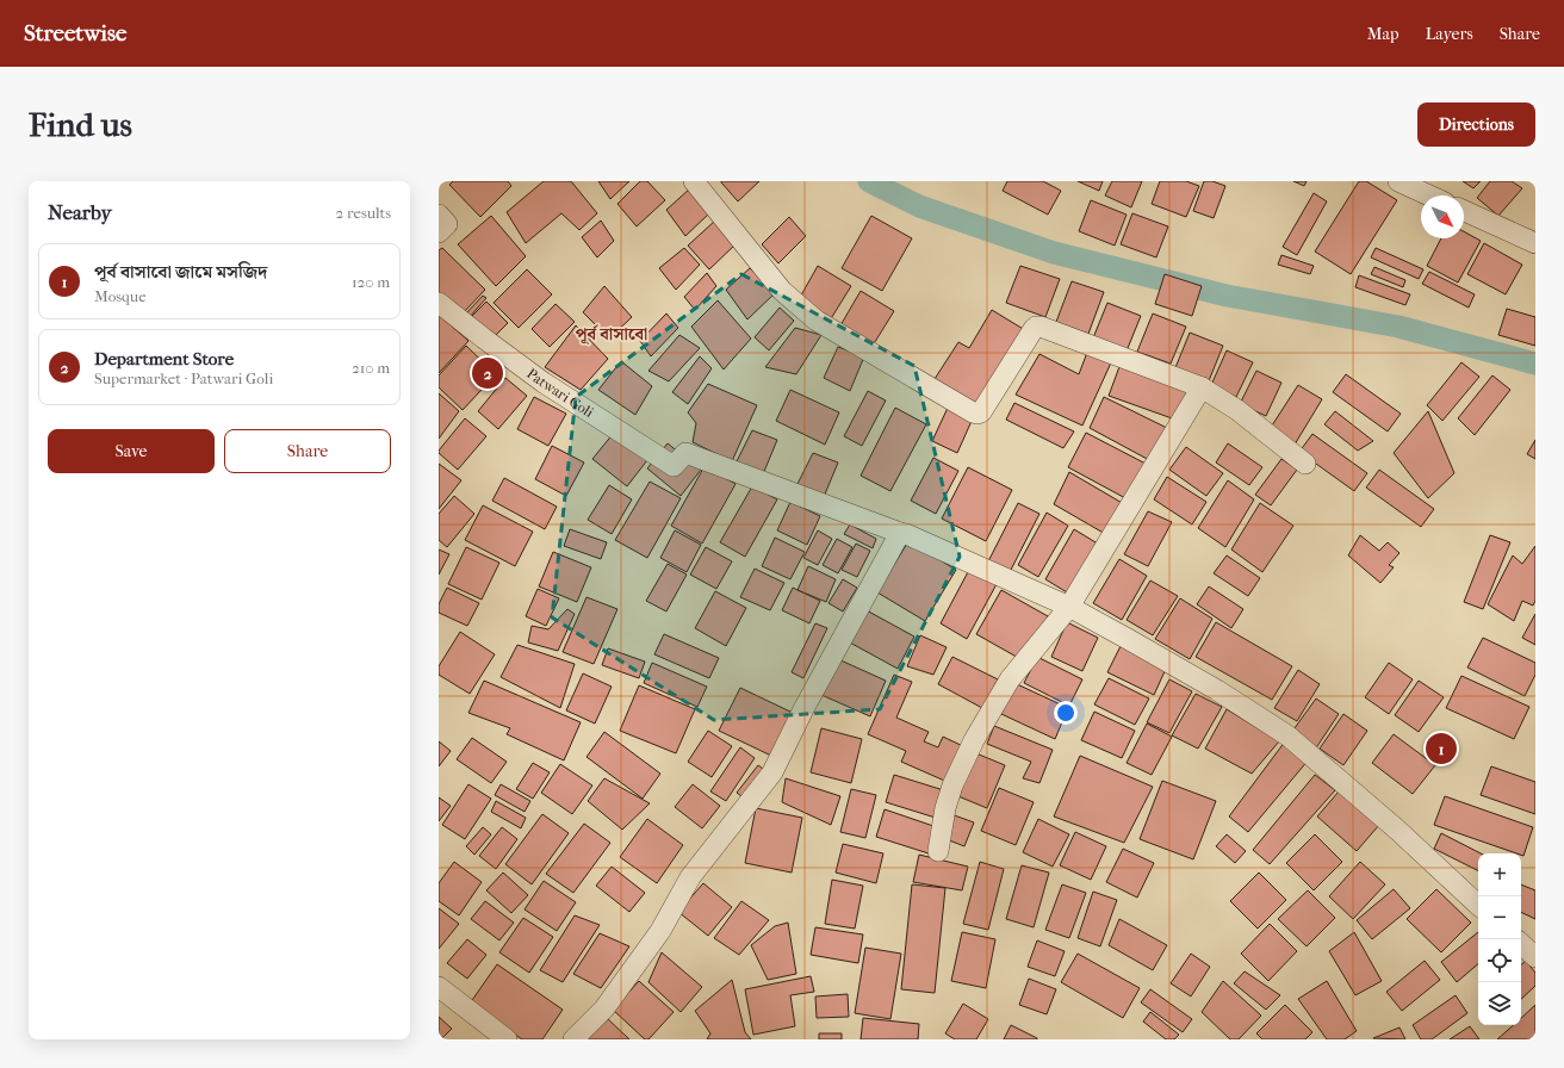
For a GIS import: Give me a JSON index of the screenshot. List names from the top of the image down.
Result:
{
  "streets": {
    "street": ["Patwari Goli"]
  },
  "districts": ["পূর্ব বাসাবো"],
  "north": "bottom right",
  "page": {
    "header": "Streetwise",
    "nav": ["Map", "Layers", "Share"],
    "buttons": [
      "Directions",
      ["Save", "Share"]
    ],
    "title": "Find us",
    "heading": ["Nearby", "2 results"],
    "list": [
      {
        "mark": "1",
        "name": "পূর্ব বাসাবো জামে মসজিদ",
        "note": "Mosque",
        "value": "120 m"
      },
      {
        "mark": "2",
        "name": "Department Store",
        "note": "Supermarket · Patwari Goli",
        "value": "210 m"
      }
    ],
    "pins": ["2", "1"],
    "map_buttons": ["+", "−"]
  }
}
